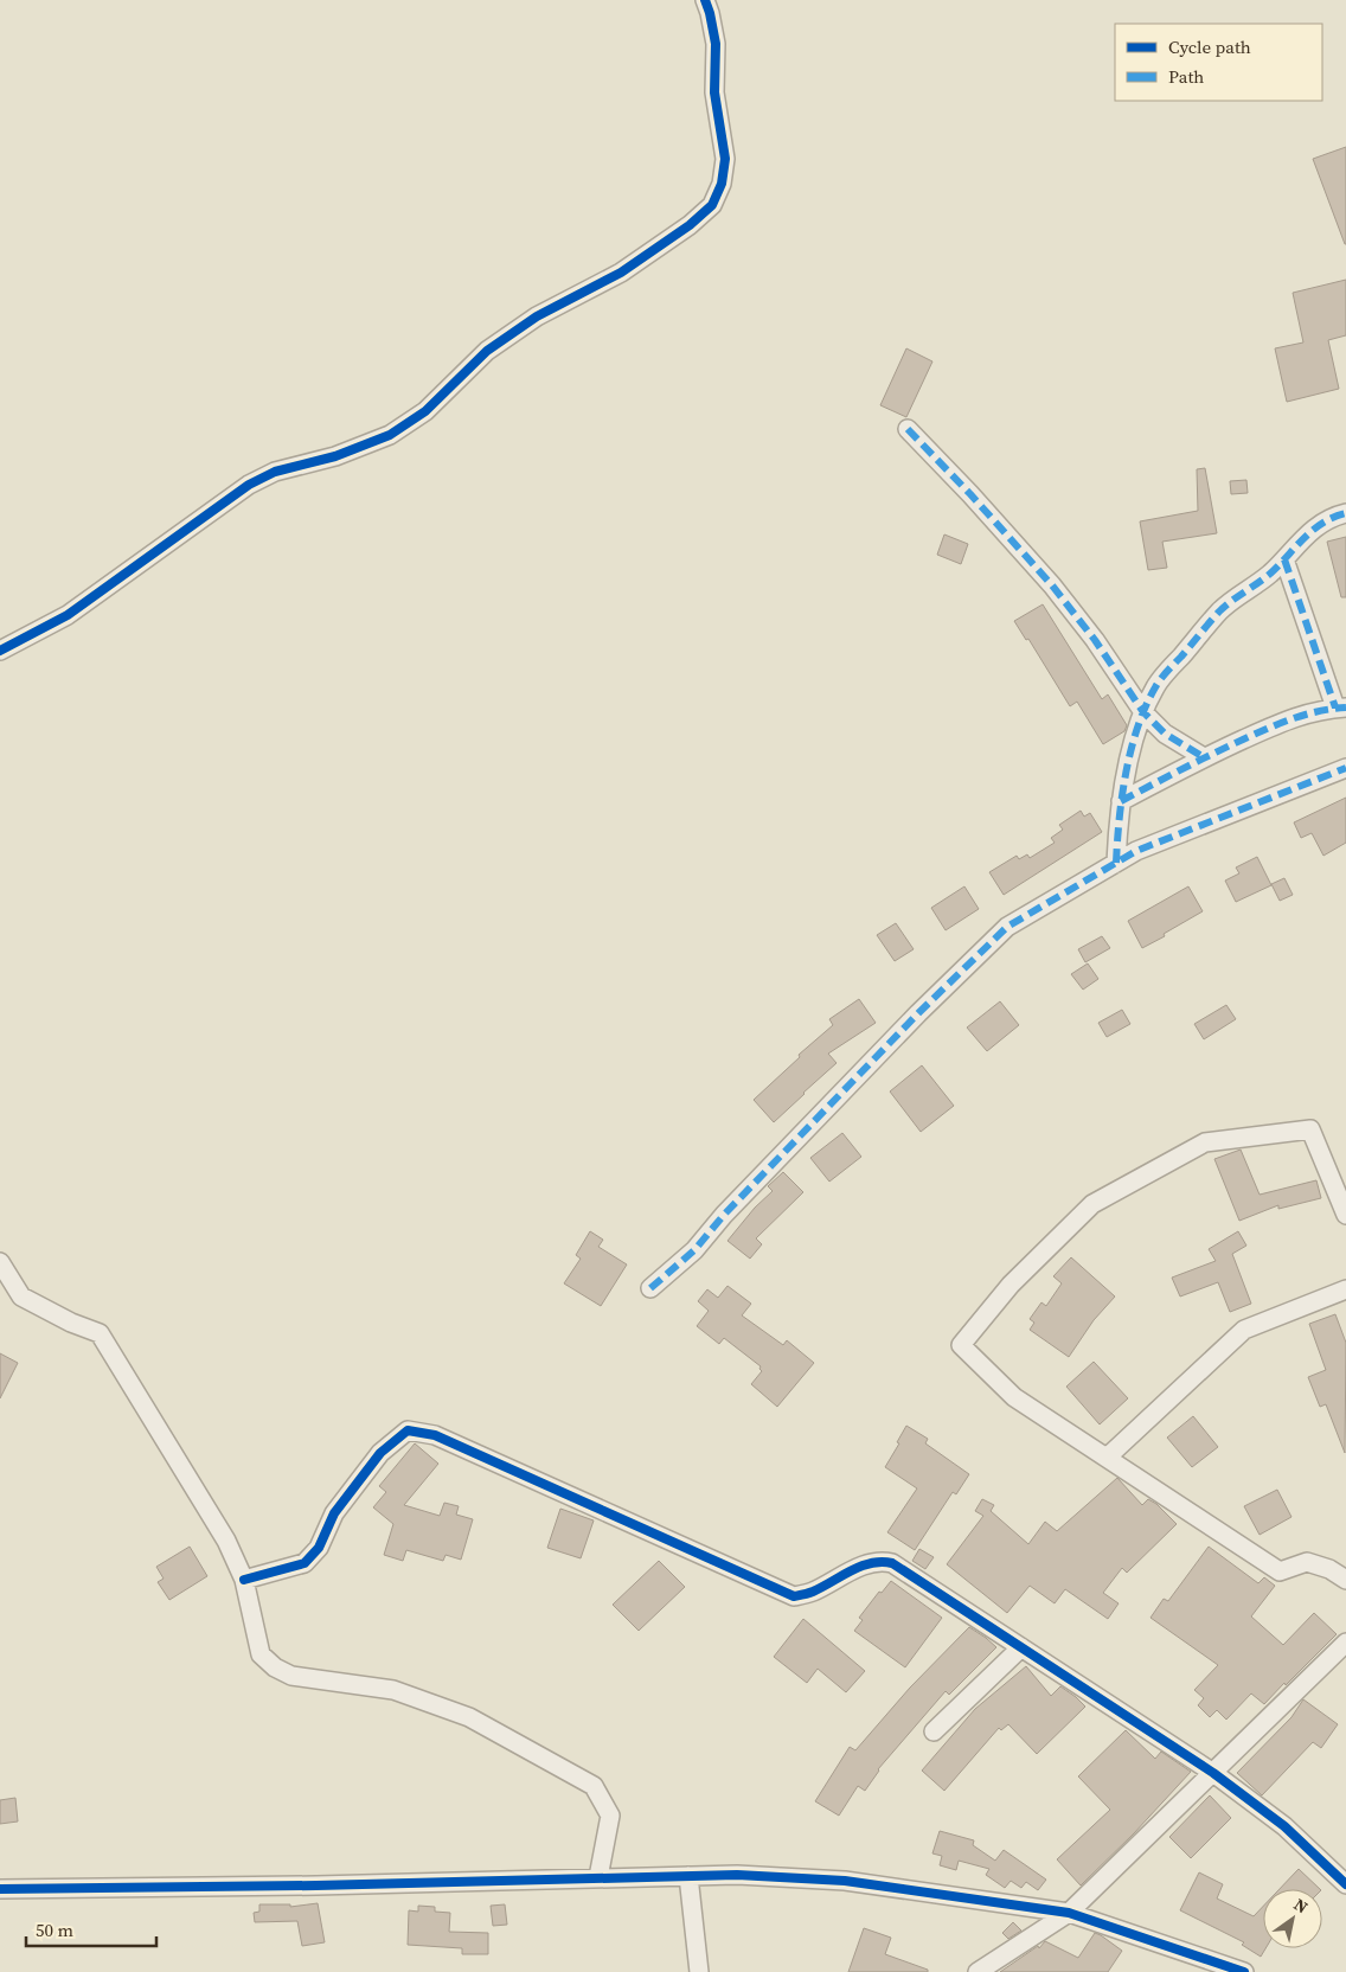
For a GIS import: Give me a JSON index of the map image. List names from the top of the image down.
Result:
{
  "legend": ["Cycle path", "Path"],
  "scale_bar": "50 m",
  "north": "top right"
}
